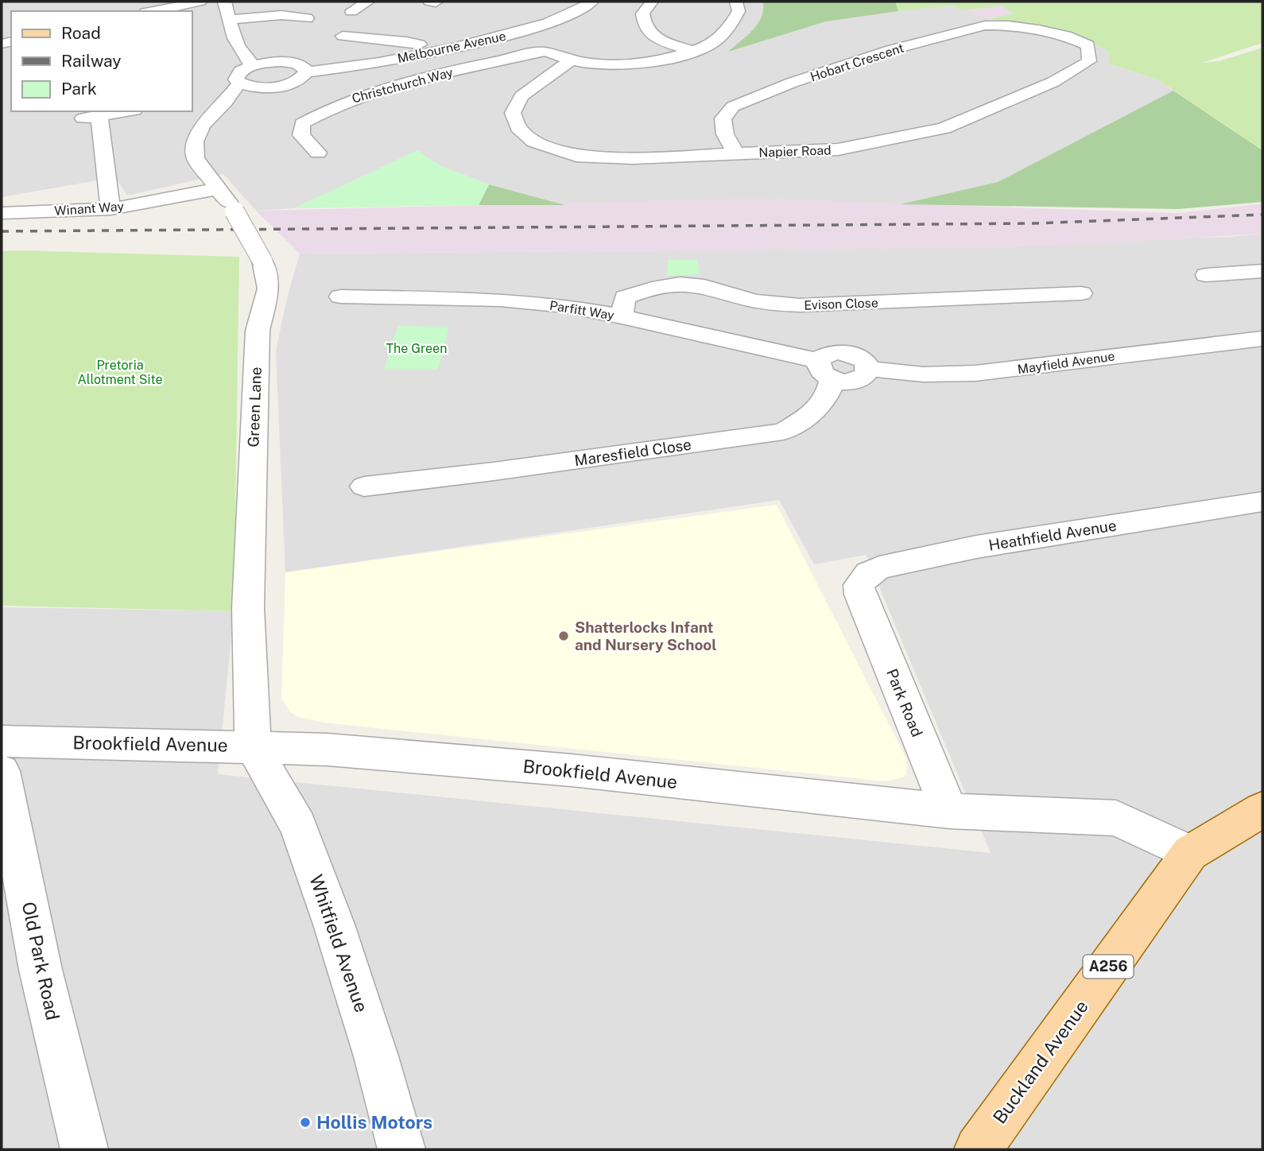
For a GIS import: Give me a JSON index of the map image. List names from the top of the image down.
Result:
{
  "streets": {
    "main road": ["A256", "Buckland Avenue"],
    "street": [
      "Melbourne Avenue",
      "Hobart Crescent",
      "Christchurch Way",
      "Napier Road",
      "Winant Way",
      "Evison Close",
      "Parfitt Way",
      "Mayfield Avenue",
      "Green Lane",
      "Maresfield Close",
      "Heathfield Avenue",
      "Park Road",
      "Brookfield Avenue",
      "Whitfield Avenue",
      "Old Park Road"
    ]
  },
  "crossings": [
    ["Hobart Crescent", "Napier Road"],
    ["Winant Way", "Green Lane"],
    ["Evison Close", "Parfitt Way"],
    ["Parfitt Way", "Mayfield Avenue"],
    ["Parfitt Way", "Maresfield Close"],
    ["Mayfield Avenue", "Maresfield Close"],
    ["Green Lane", "Brookfield Avenue"],
    ["Green Lane", "Whitfield Avenue"],
    ["Heathfield Avenue", "Park Road"],
    ["Park Road", "Brookfield Avenue"],
    ["Brookfield Avenue", "Whitfield Avenue"],
    ["Brookfield Avenue", "Buckland Avenue"]
  ],
  "parks": ["The Green", "Pretoria Allotment Site"],
  "places": ["Shatterlocks Infant and Nursery School", "Hollis Motors"],
  "legend": ["Road", "Railway", "Park"]
}
